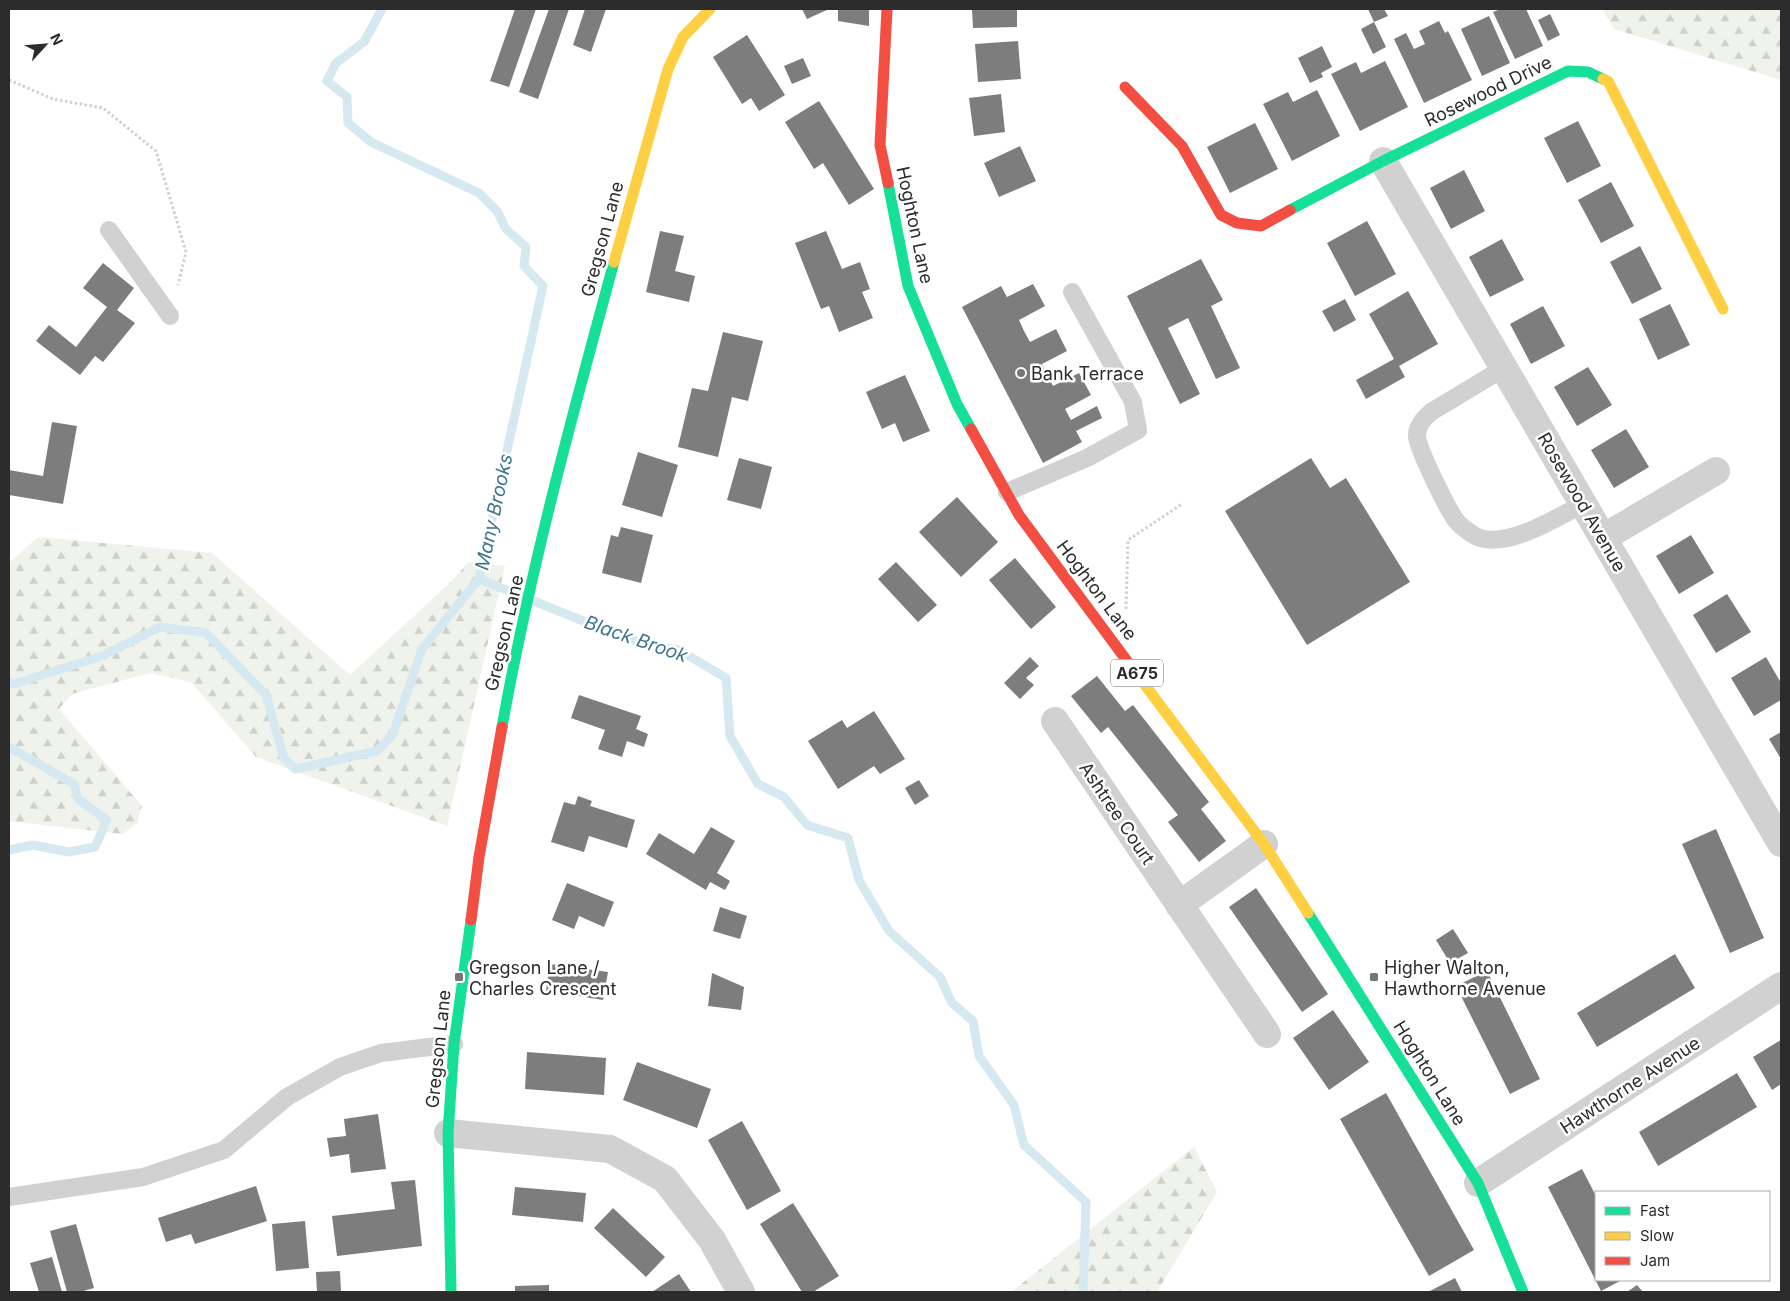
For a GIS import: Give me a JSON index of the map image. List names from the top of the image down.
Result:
{
  "streets": {
    "street": [
      "Rosewood Drive",
      "Hoghton Lane",
      "Gregson Lane",
      "Rosewood Avenue",
      "A675",
      "Ashtree Court",
      "Hawthorne Avenue"
    ]
  },
  "crossings": [
    ["Rosewood Drive", "Rosewood Avenue"],
    ["Hoghton Lane", "Hawthorne Avenue"]
  ],
  "water": ["Many Brooks", "Black Brook"],
  "places": {
    "other": ["Bank Terrace"],
    "transit": ["Gregson Lane / Charles Crescent", "Higher Walton, Hawthorne Avenue"]
  },
  "legend": ["Fast", "Slow", "Jam"],
  "north": "top right"
}
